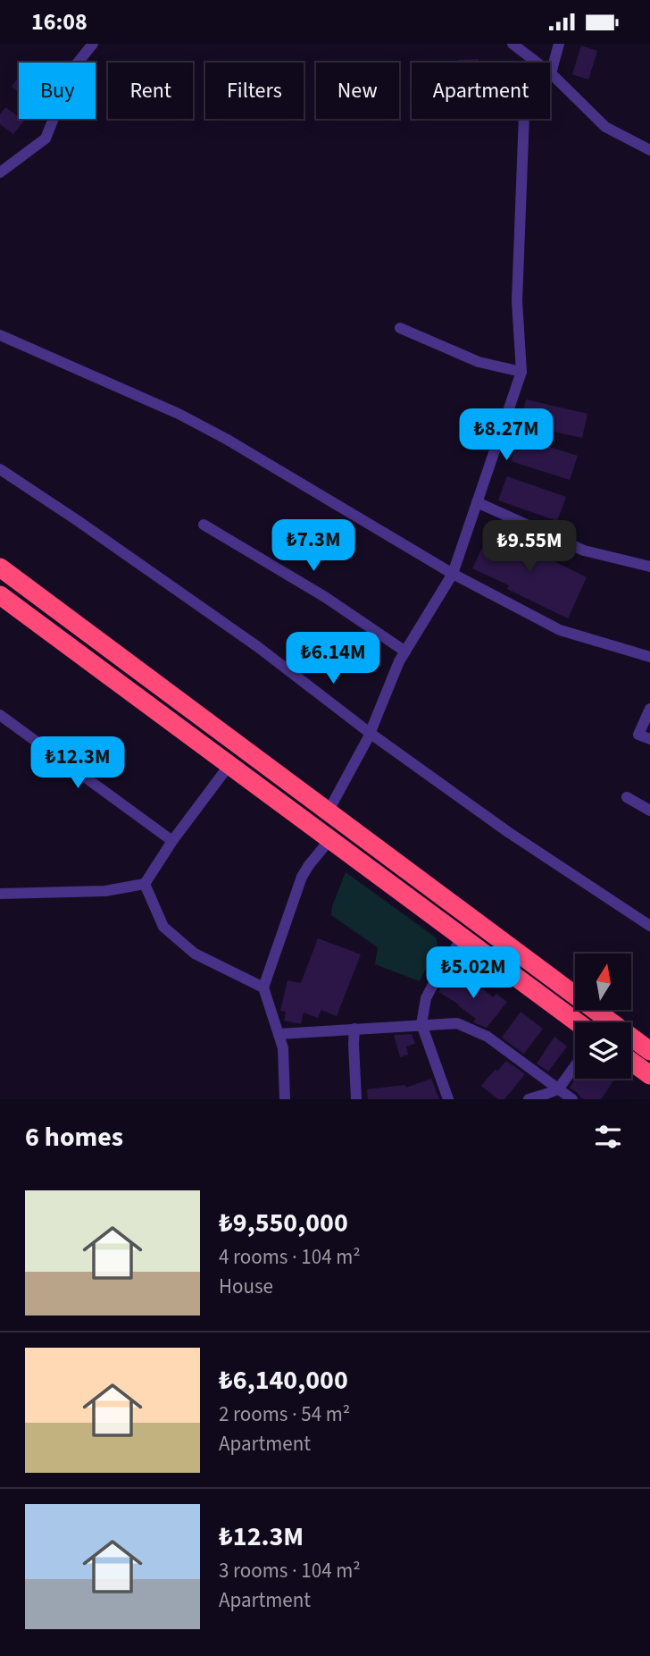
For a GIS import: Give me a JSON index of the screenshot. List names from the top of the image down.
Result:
{
  "north": "top",
  "page": {
    "status": "16:08",
    "chip": [
      "Buy",
      "Rent",
      "Filters",
      "New",
      "Apartment"
    ],
    "price": [
      "₺8.27M",
      "₺7.3M",
      "₺9.55M",
      "₺6.14M",
      "₺12.3M",
      "₺5.02M"
    ],
    "heading": "6 homes",
    "list": [
      {
        "name": "₺9,550,000",
        "note": "4 rooms · 104 m² · House"
      },
      {
        "name": "₺6,140,000",
        "note": "2 rooms · 54 m² · Apartment"
      },
      {
        "name": "₺12.3M",
        "note": "3 rooms · 104 m² · Apartment"
      }
    ]
  }
}
